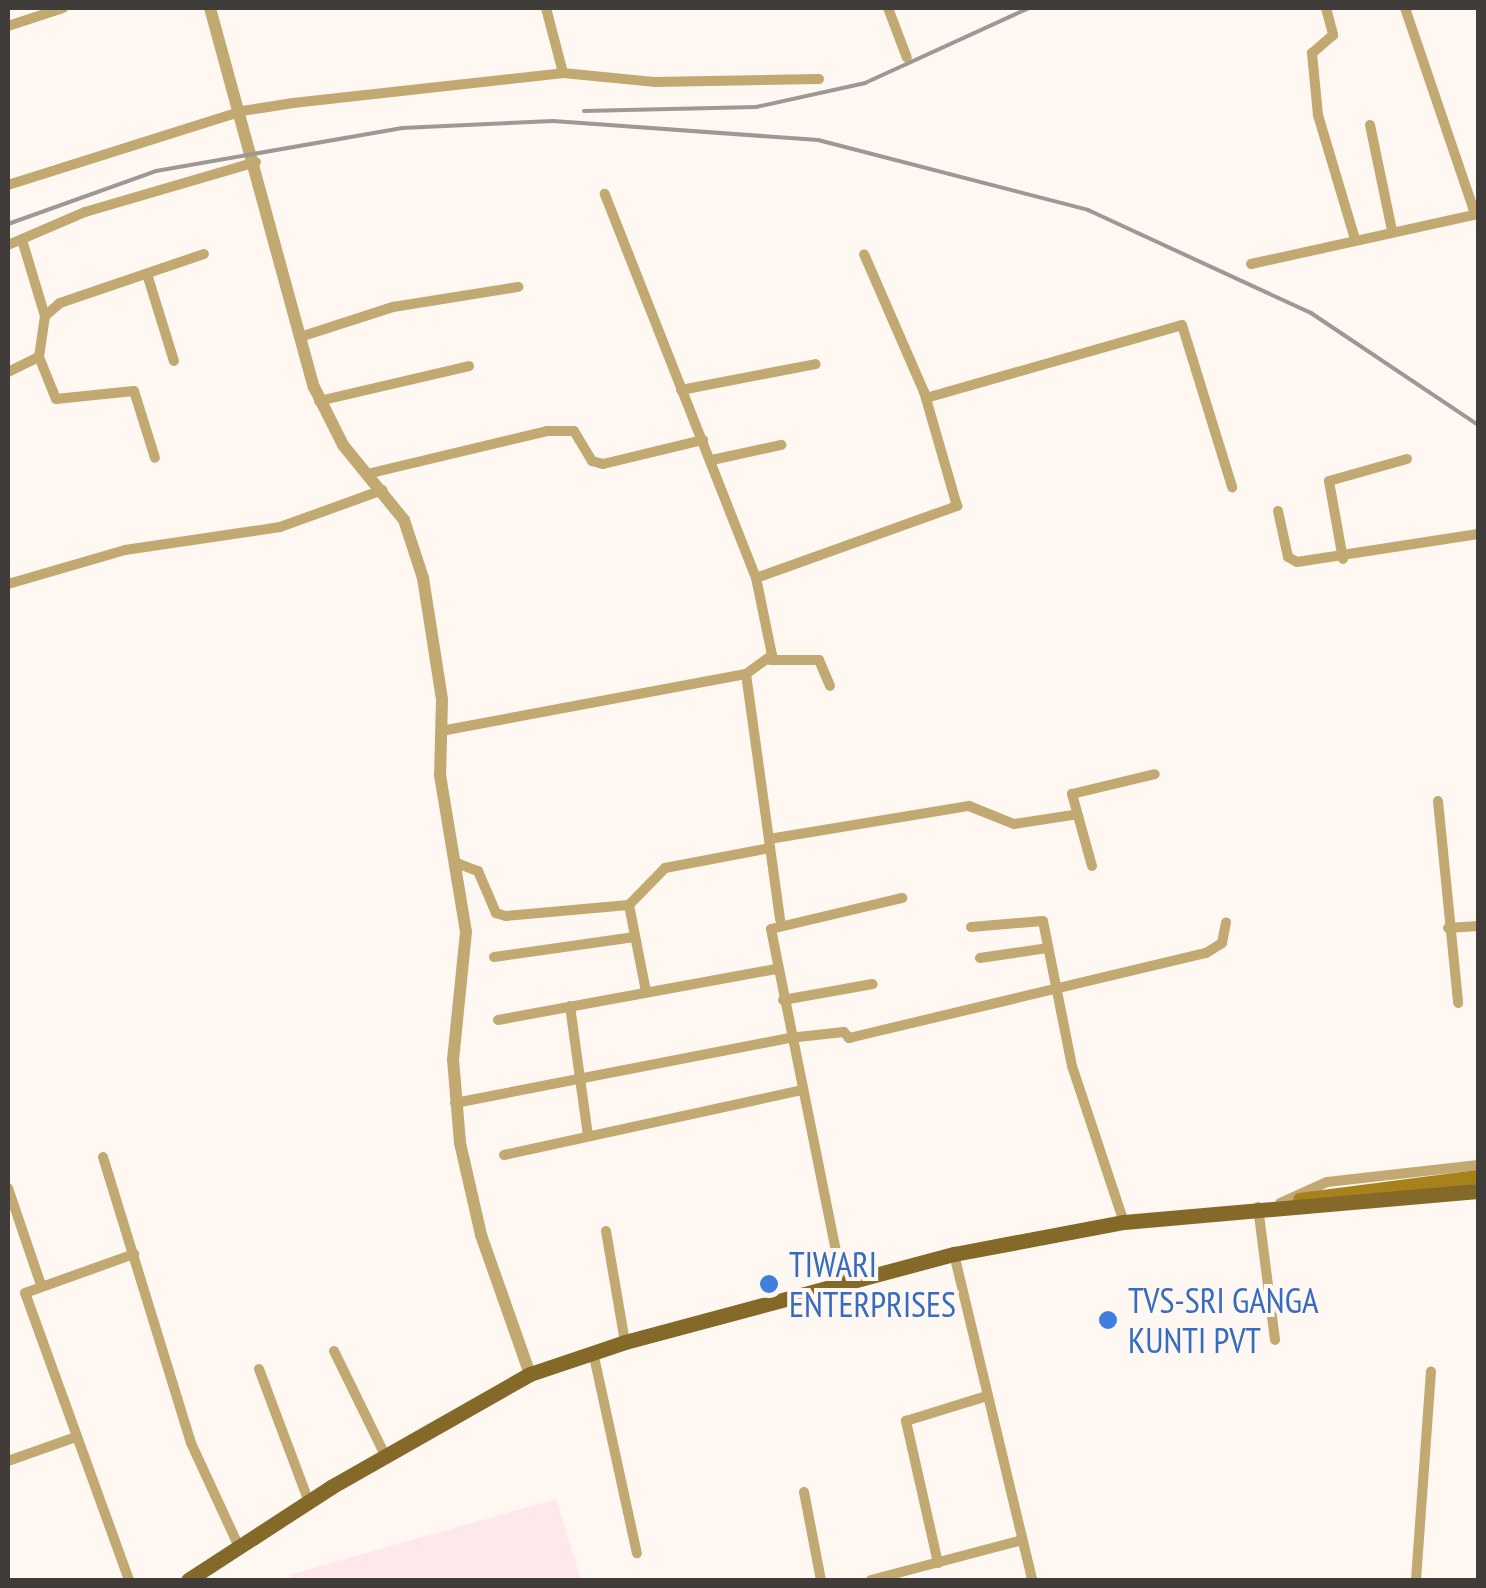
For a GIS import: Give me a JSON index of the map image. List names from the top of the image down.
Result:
{
  "places": ["TIWARI ENTERPRISES", "TVS-SRI GANGA KUNTI PVT"]
}
